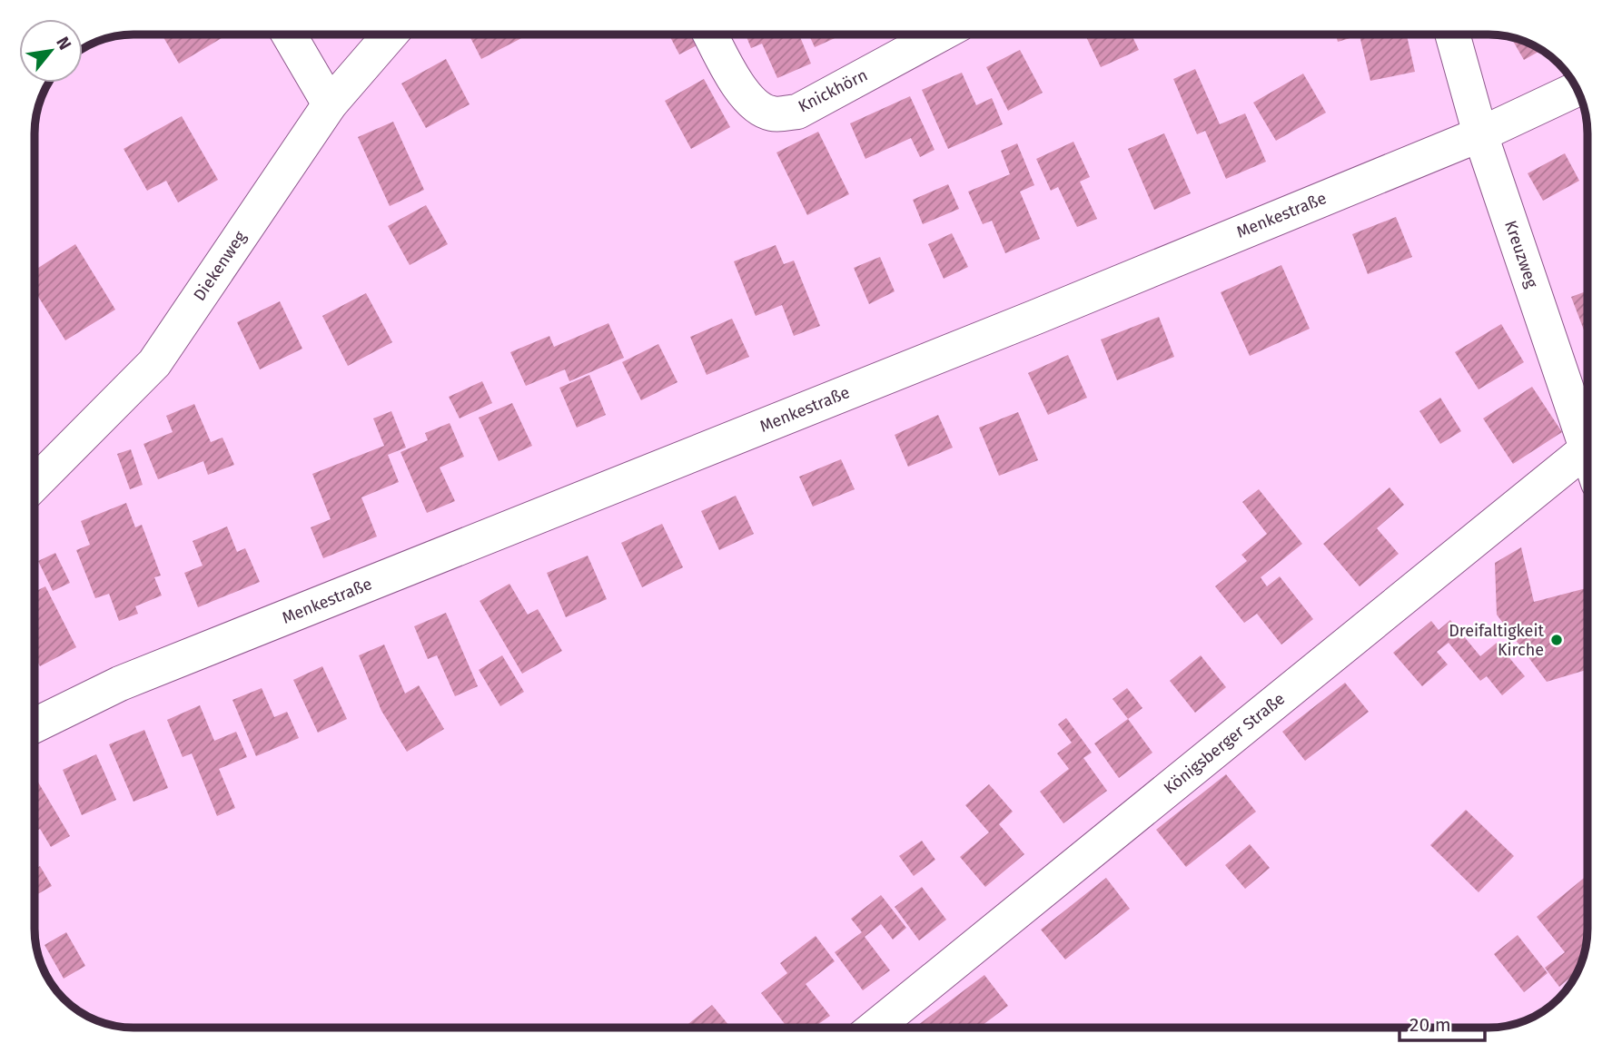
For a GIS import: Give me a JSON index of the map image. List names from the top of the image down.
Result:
{
  "streets": {
    "street": [
      "Knickhörn",
      "Menkestraße",
      "Kreuzweg",
      "Diekenweg",
      "Königsberger Straße"
    ]
  },
  "crossings": [
    ["Menkestraße", "Kreuzweg"],
    ["Kreuzweg", "Königsberger Straße"]
  ],
  "places": ["Dreifaltigkeit Kirche"],
  "scale_bar": "20 m",
  "north": "top right"
}
